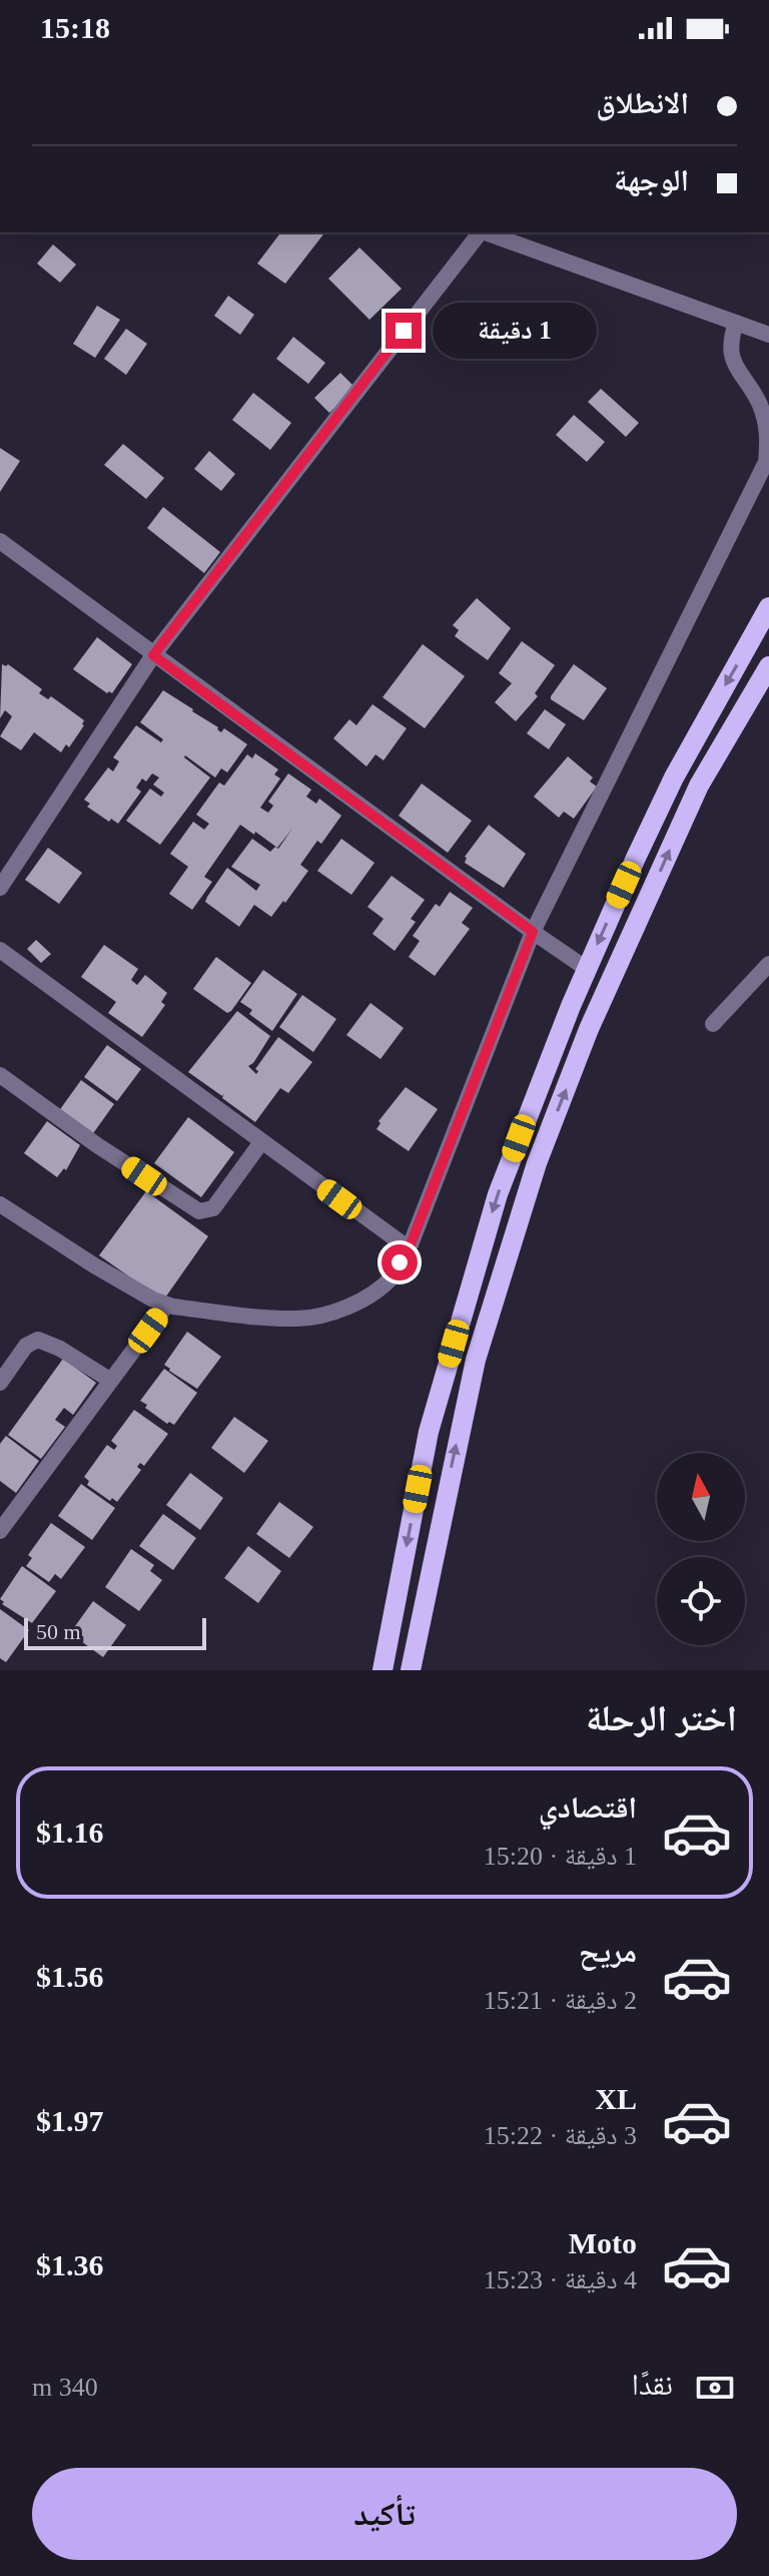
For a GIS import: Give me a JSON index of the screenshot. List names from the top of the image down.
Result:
{
  "scale_bar": "50 m",
  "north": "top",
  "page": {
    "status": "15:18",
    "banner": ["الانطلاق", "الوجهة"],
    "bubble": "1 دقيقة",
    "scale": "50 m",
    "heading": "اختر الرحلة",
    "list": [
      {
        "name": "اقتصادي",
        "note": "1 دقيقة · 15:20",
        "value": "$1.16"
      },
      {
        "name": "مريح",
        "note": "2 دقيقة · 15:21",
        "value": "$1.56"
      },
      {
        "name": "XL",
        "note": "3 دقيقة · 15:22",
        "value": "$1.97"
      },
      {
        "name": "Moto",
        "note": "4 دقيقة · 15:23",
        "value": "$1.36"
      }
    ],
    "pay": ["نقدًا", "340 m"],
    "buttons": "تأكيد"
  }
}
